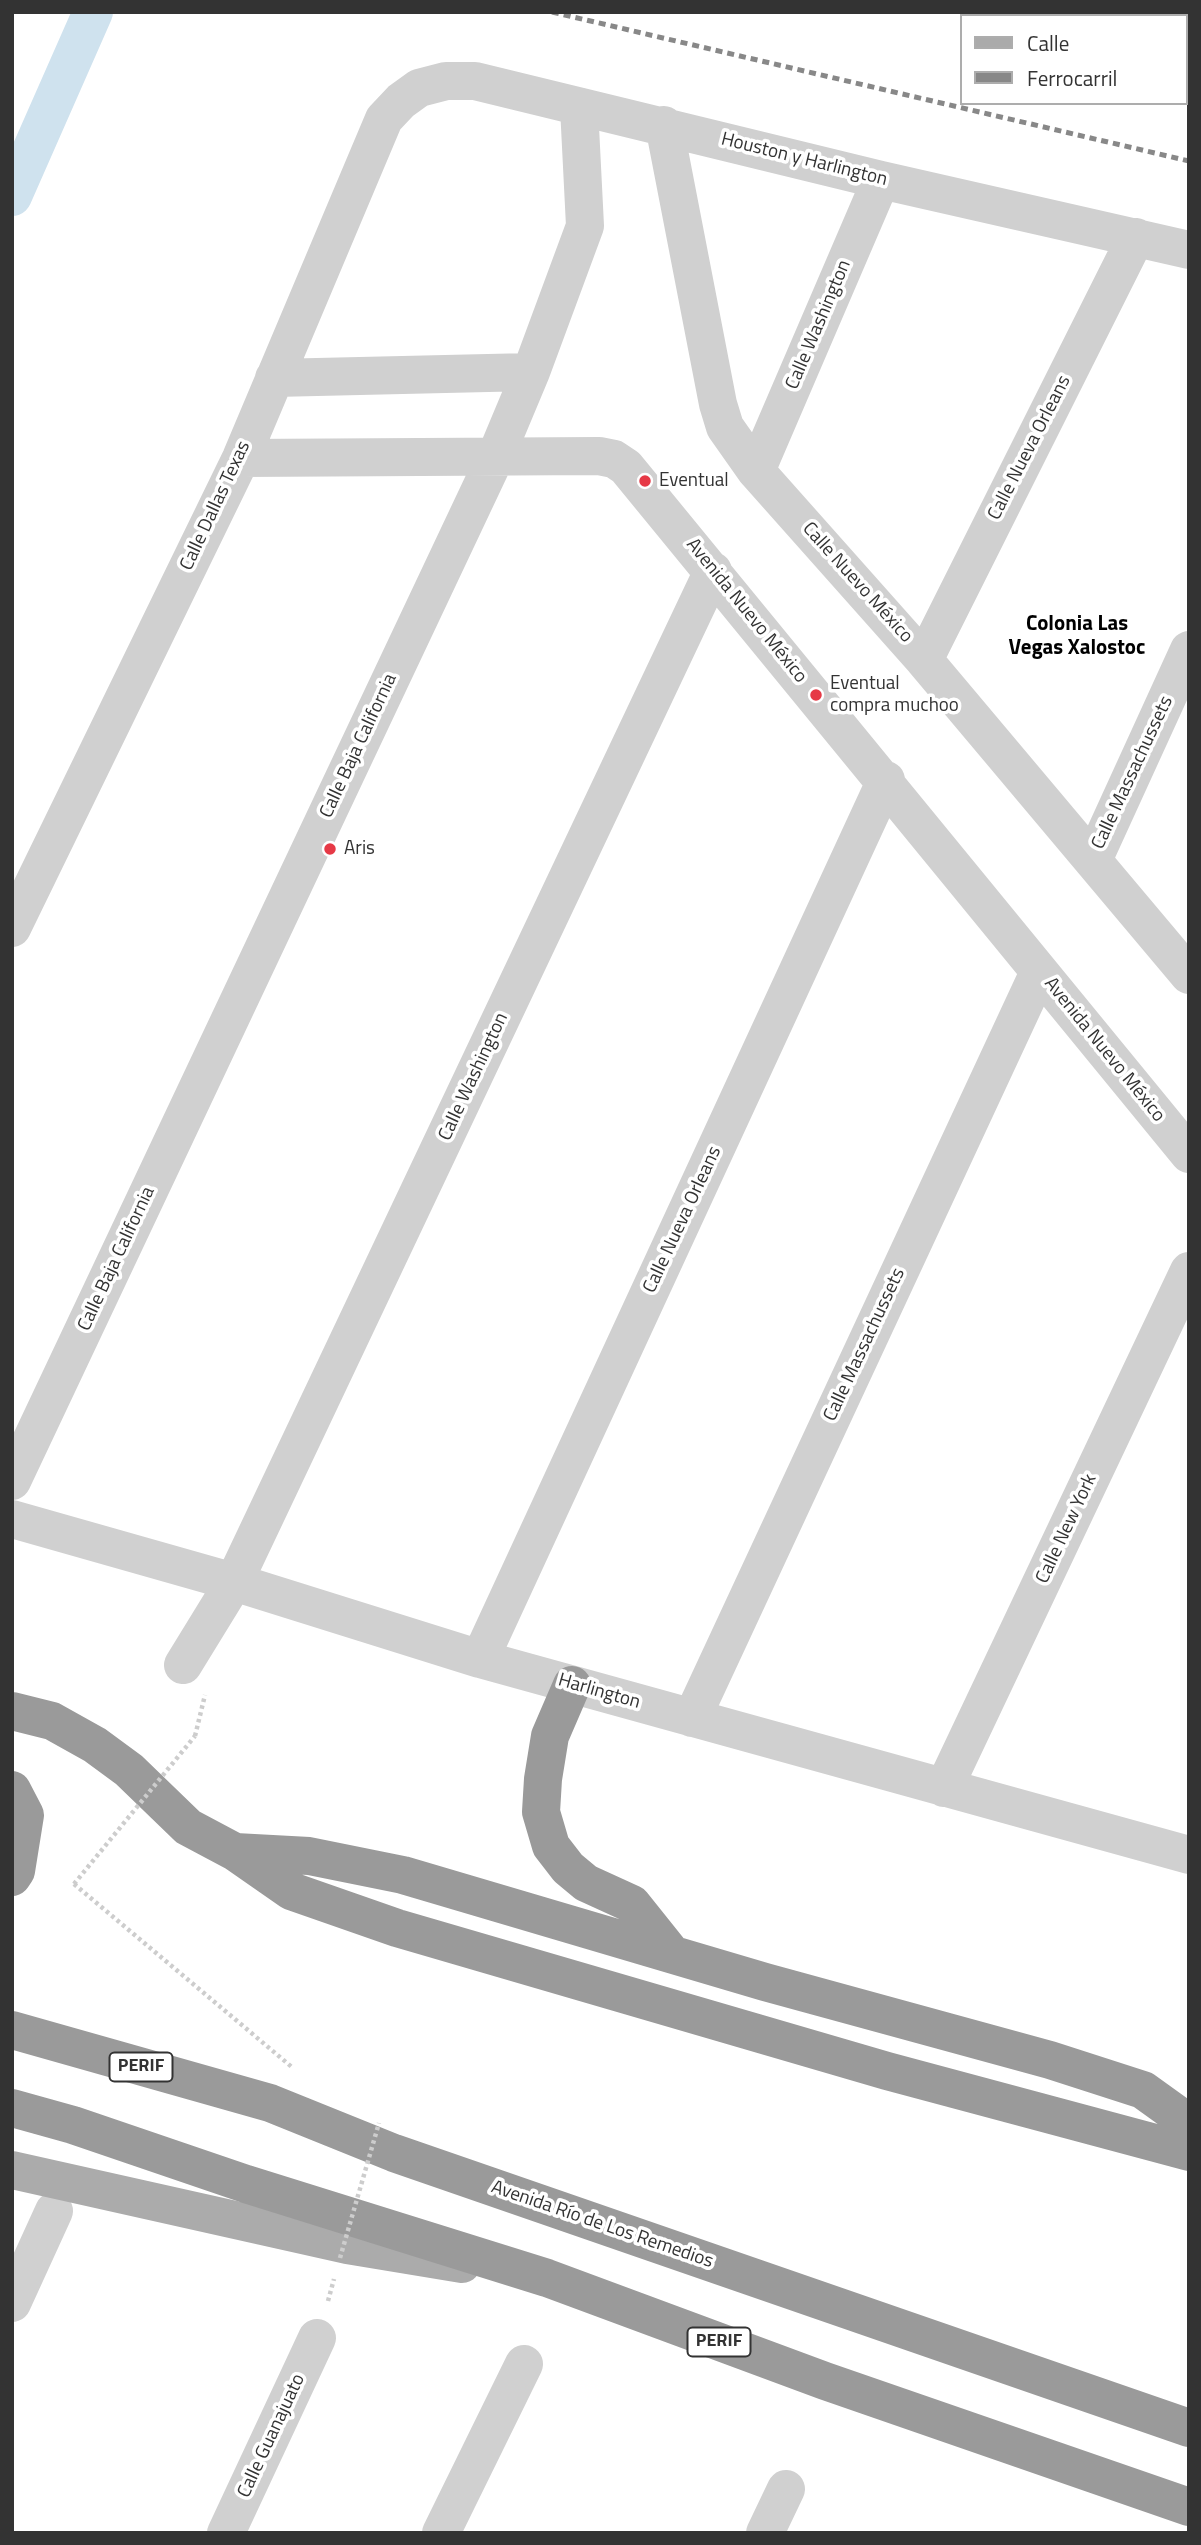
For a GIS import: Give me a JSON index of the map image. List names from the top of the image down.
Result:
{
  "streets": {
    "highway": ["PERIF", "Avenida Río de Los Remedios"],
    "street": [
      "Houston y Harlington",
      "Calle Washington",
      "Calle Nueva Orleans",
      "Calle Dallas Texas",
      "Calle Nuevo México",
      "Avenida Nuevo México",
      "Calle Baja California",
      "Calle Massachussets",
      "Calle New York",
      "Harlington",
      "Calle Guanajuato"
    ]
  },
  "crossings": [
    ["Houston y Harlington", "Calle Washington"],
    ["Houston y Harlington", "Calle Nueva Orleans"],
    ["Houston y Harlington", "Calle Dallas Texas"],
    ["Houston y Harlington", "Calle Nuevo México"],
    ["Houston y Harlington", "Calle Baja California"],
    ["Calle Washington", "Calle Nuevo México"],
    ["Calle Washington", "Avenida Nuevo México"],
    ["Calle Washington", "Harlington"],
    ["Calle Nueva Orleans", "Calle Nuevo México"],
    ["Calle Nueva Orleans", "Avenida Nuevo México"],
    ["Calle Nueva Orleans", "Harlington"],
    ["Calle Dallas Texas", "Avenida Nuevo México"],
    ["Calle Nuevo México", "Calle Massachussets"],
    ["Avenida Nuevo México", "Calle Baja California"],
    ["Avenida Nuevo México", "Calle Massachussets"],
    ["Calle Massachussets", "Harlington"],
    ["Calle New York", "Harlington"]
  ],
  "districts": ["Colonia Las Vegas Xalostoc"],
  "places": ["Eventual", "Eventual compra muchoo", "Aris"],
  "legend": ["Calle", "Ferrocarril"]
}
